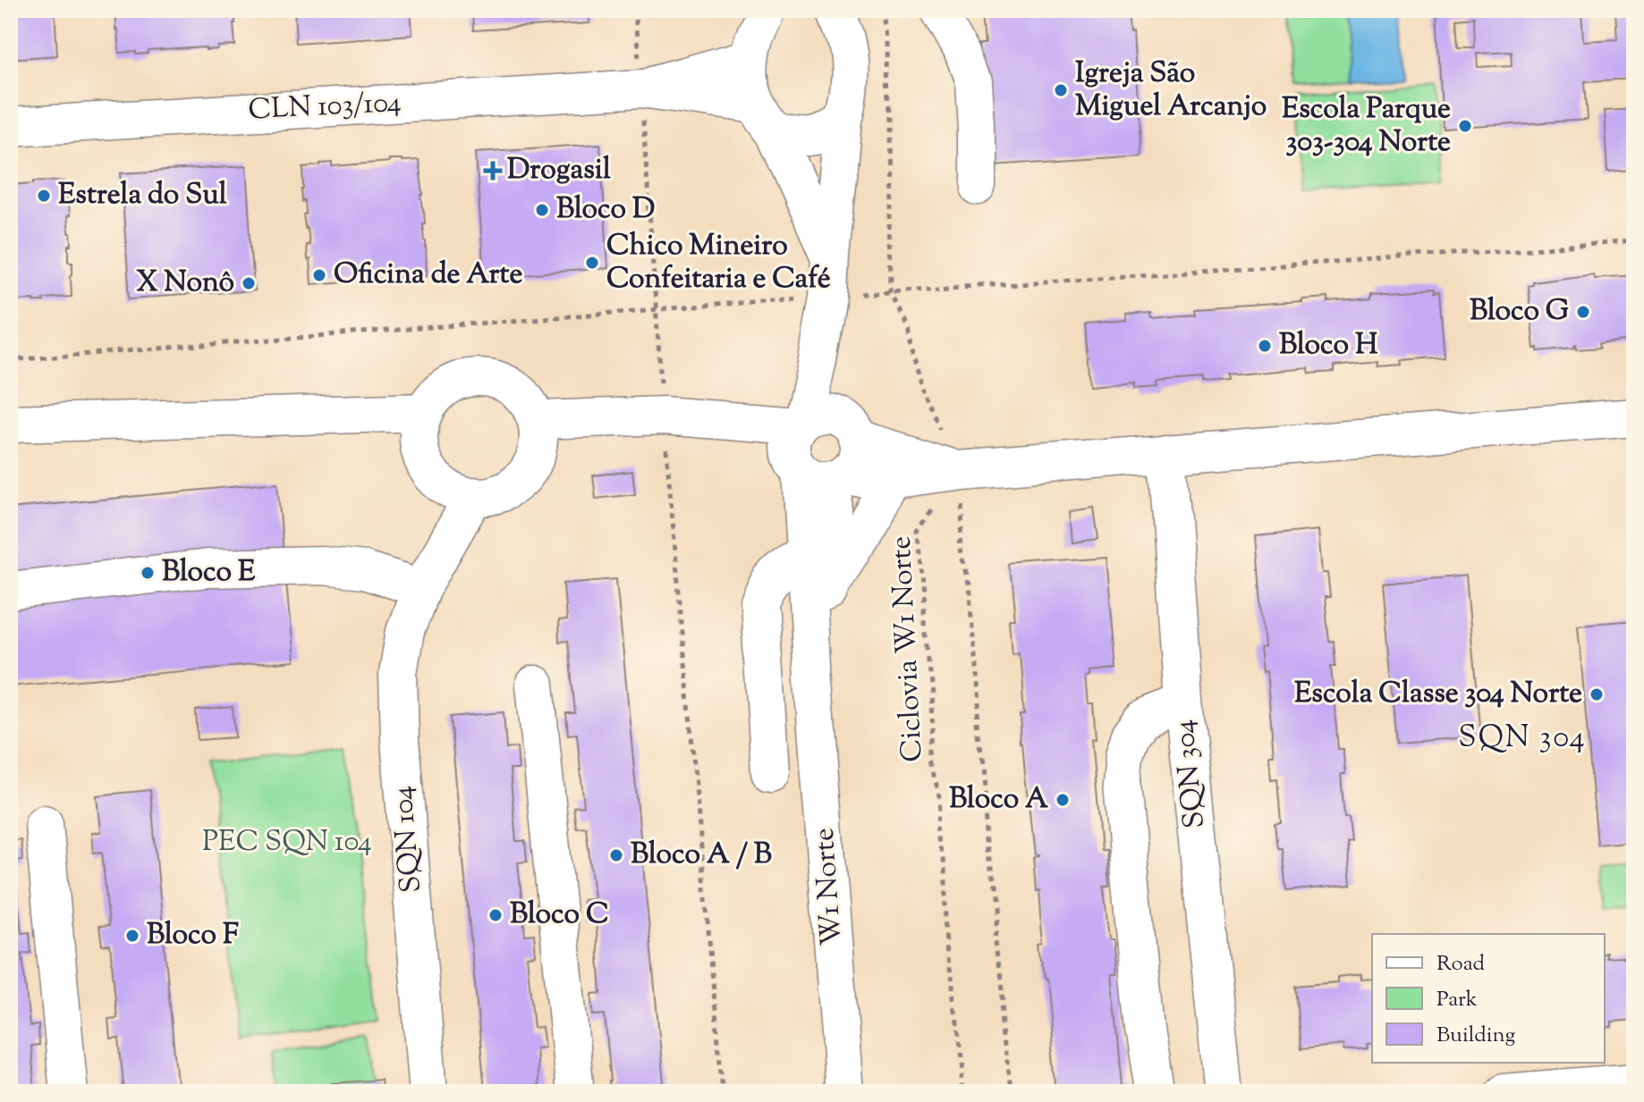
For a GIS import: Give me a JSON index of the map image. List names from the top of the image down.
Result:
{
  "streets": {
    "street": [
      "CLN 103/104",
      "SQN 304",
      "SQN 104",
      "W1 Norte"
    ],
    "path": ["Ciclovia W1 Norte"]
  },
  "crossings": [
    ["CLN 103/104", "W1 Norte"]
  ],
  "districts": ["SQN 304"],
  "parks": ["PEC SQN 104"],
  "places": {
    "other": [
      "Igreja São Miguel Arcanjo",
      "Escola Parque 303-304 Norte",
      "Estrela do Sul",
      "Bloco D",
      "Chico Mineiro Confeitaria e Café",
      "Oficina de Arte",
      "X Nonô",
      "Bloco G",
      "Bloco H",
      "Bloco E",
      "Escola Classe 304 Norte",
      "Bloco A",
      "Bloco A / B",
      "Bloco C",
      "Bloco F"
    ],
    "health": ["Drogasil"]
  },
  "legend": ["Road", "Park", "Building"]
}
